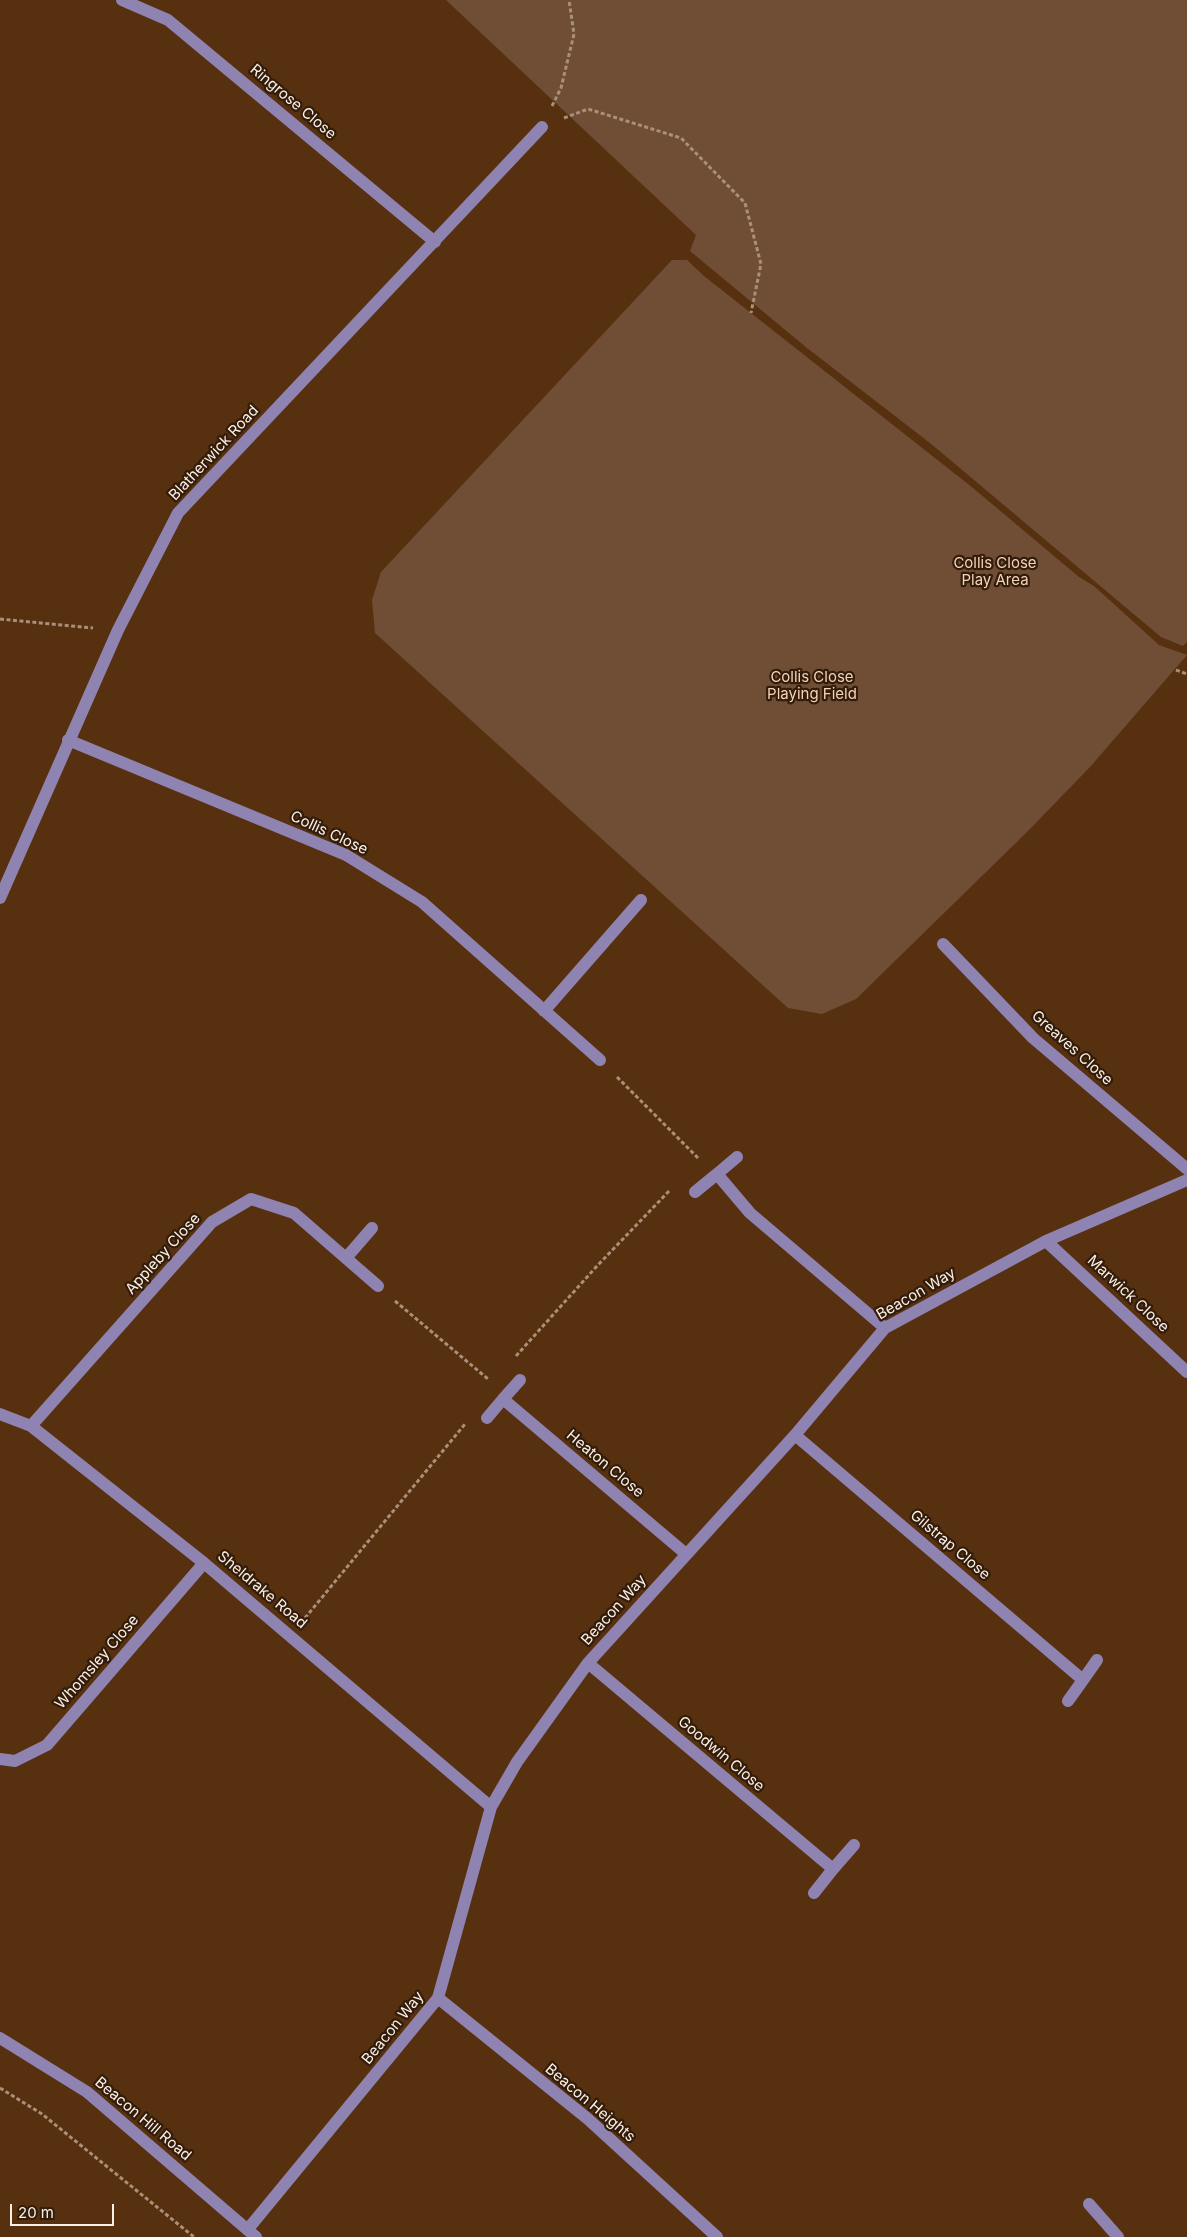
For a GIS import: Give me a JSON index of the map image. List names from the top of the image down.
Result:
{
  "streets": {
    "street": [
      "Ringrose Close",
      "Blatherwick Road",
      "Collis Close",
      "Greaves Close",
      "Appleby Close",
      "Beacon Way",
      "Marwick Close",
      "Heaton Close",
      "Gilstrap Close",
      "Sheldrake Road",
      "Whomsley Close",
      "Goodwin Close",
      "Beacon Heights",
      "Beacon Hill Road"
    ]
  },
  "crossings": [
    ["Ringrose Close", "Blatherwick Road"],
    ["Blatherwick Road", "Collis Close"],
    ["Appleby Close", "Sheldrake Road"],
    ["Beacon Way", "Marwick Close"],
    ["Beacon Way", "Heaton Close"],
    ["Beacon Way", "Gilstrap Close"],
    ["Beacon Way", "Sheldrake Road"],
    ["Beacon Way", "Goodwin Close"],
    ["Beacon Way", "Beacon Heights"],
    ["Beacon Way", "Beacon Hill Road"],
    ["Sheldrake Road", "Whomsley Close"]
  ],
  "parks": ["Collis Close Play Area", "Collis Close Playing Field"],
  "scale_bar": "20 m"
}
